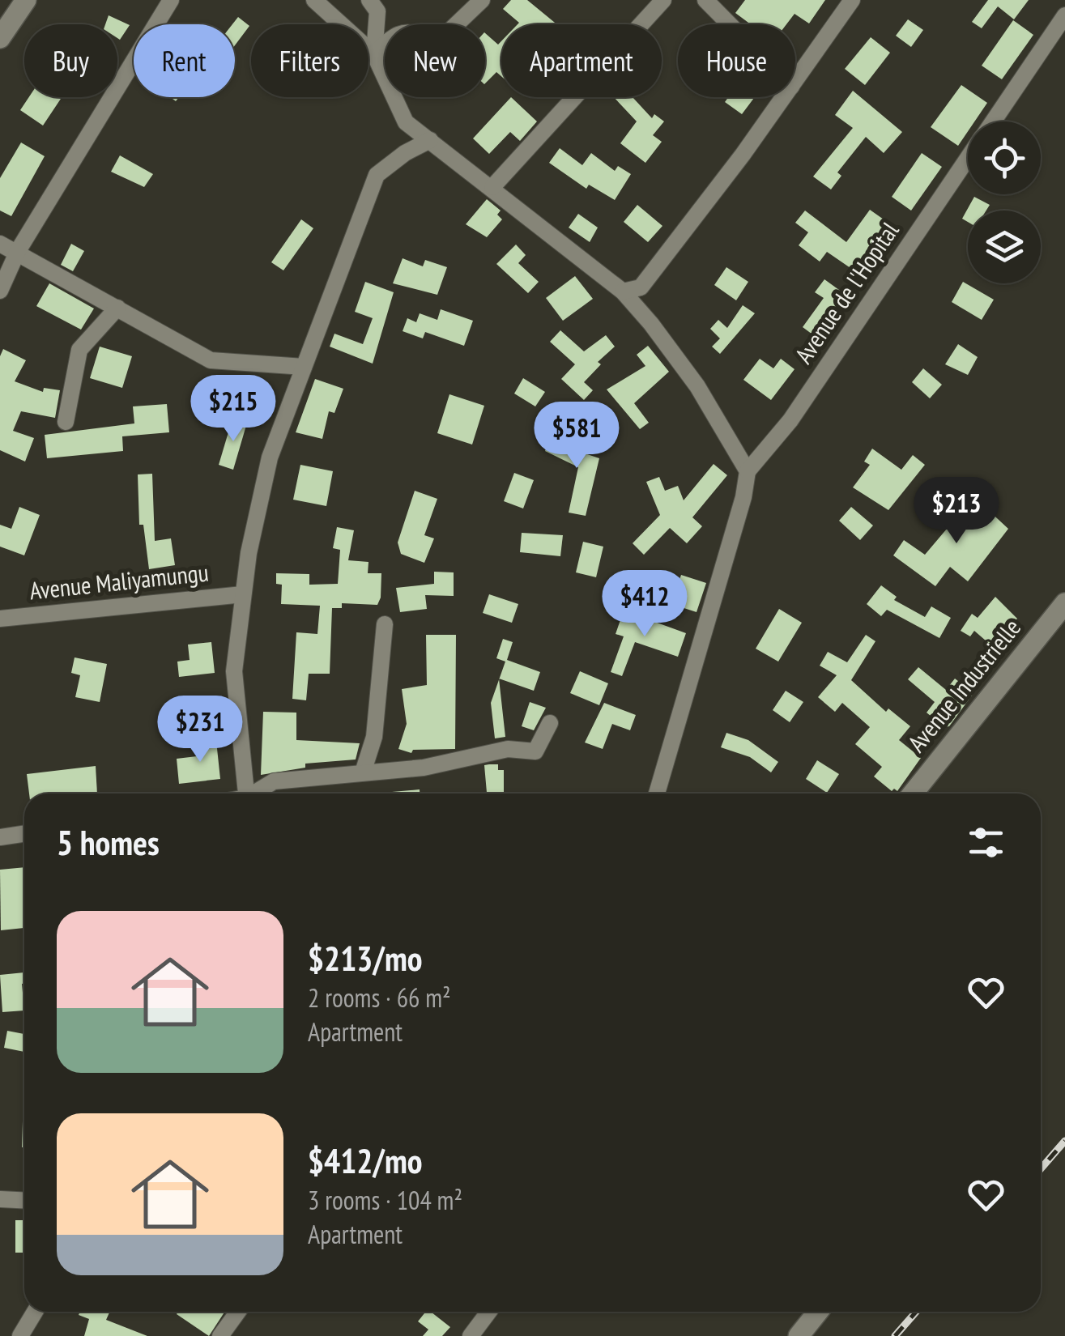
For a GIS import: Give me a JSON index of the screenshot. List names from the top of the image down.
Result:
{
  "streets": {
    "street": ["Avenue de l'Hopital", "Avenue Maliyamungu", "Avenue Industrielle"]
  },
  "page": {
    "chip": [
      "Buy",
      "Rent",
      "Filters",
      "New",
      "Apartment",
      "House"
    ],
    "price": [
      "$215",
      "$581",
      "$213",
      "$412",
      "$231"
    ],
    "heading": "5 homes",
    "list": [
      {
        "name": "$213/mo",
        "note": "2 rooms · 66 m² · Apartment"
      },
      {
        "name": "$412/mo",
        "note": "3 rooms · 104 m² · Apartment"
      }
    ]
  }
}
